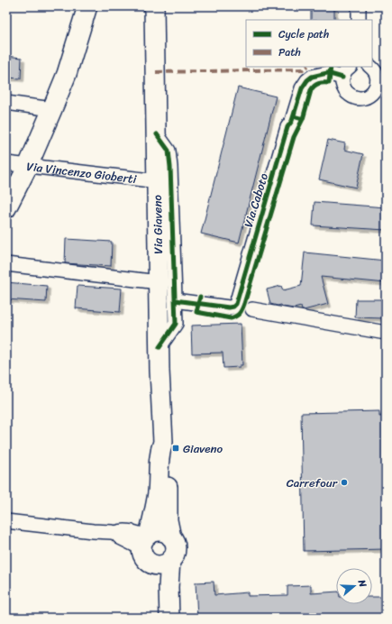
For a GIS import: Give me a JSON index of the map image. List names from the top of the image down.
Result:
{
  "streets": {
    "main road": ["Via Giaveno"],
    "street": ["Via Vincenzo Gioberti", "Via Caboto"]
  },
  "crossings": [
    ["Via Vincenzo Gioberti", "Via Giaveno"]
  ],
  "places": {
    "transit": ["Giaveno"],
    "other": ["Carrefour"]
  },
  "legend": ["Cycle path", "Path"],
  "north": "right"
}
